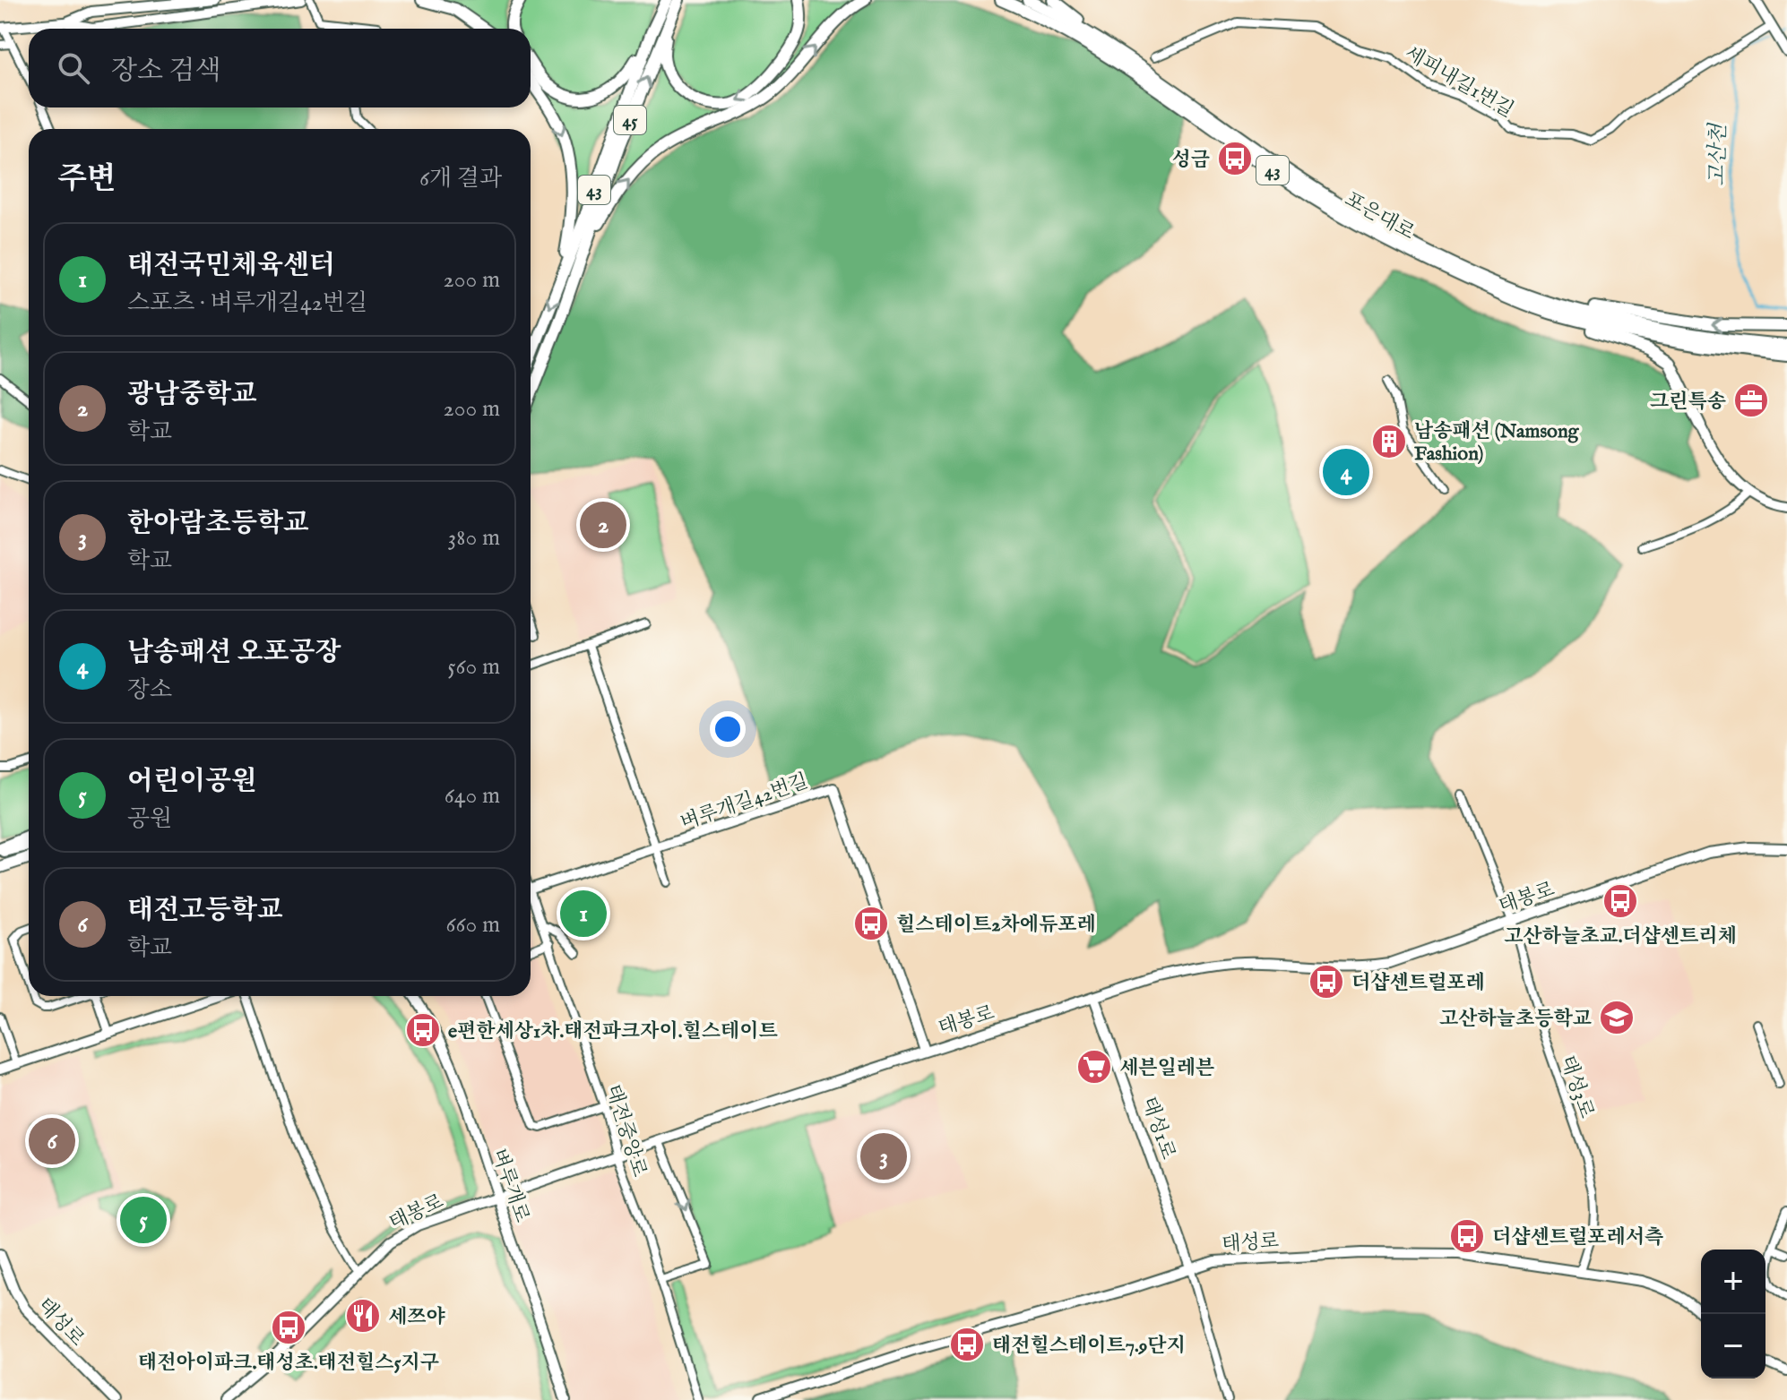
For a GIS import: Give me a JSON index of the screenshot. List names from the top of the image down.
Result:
{
  "streets": {
    "highway": ["45", "43", "포은대로"],
    "street": [
      "세피내길1번길",
      "벼루개길42번길",
      "태봉로",
      "태성3로",
      "태성1로",
      "태전중앙로",
      "벼루개로",
      "태성로"
    ]
  },
  "crossings": [
    ["벼루개길42번길", "태봉로"],
    ["태봉로", "태성3로"],
    ["태봉로", "태성1로"],
    ["태봉로", "태전중앙로"],
    ["태봉로", "벼루개로"],
    ["태성3로", "태성로"],
    ["태성1로", "태성로"]
  ],
  "water": ["고산천"],
  "places": {
    "bus stop": [
      "성금",
      "고산하늘초교.더샵센트리체",
      "힐스테이트2차에듀포레",
      "더샵센트럴포레",
      "e편한세상1차.태전파크자이.힐스테이트",
      "더샵센트럴포레서측",
      "태전아이파크.태성초.태전힐스5지구",
      "태전힐스테이트7.9단지"
    ],
    "office": ["그린특송"],
    "building": ["남송패션 (Namsong Fashion)"],
    "school or university": ["고산하늘초등학교"],
    "supermarket": ["세븐일레븐"],
    "restaurant": ["세쯔야"]
  },
  "page": {
    "search": "장소 검색",
    "heading": ["주변", "6개 결과"],
    "list": [
      {
        "mark": "1",
        "name": "태전국민체육센터",
        "note": "스포츠 · 벼루개길42번길",
        "value": "200 m"
      },
      {
        "mark": "2",
        "name": "광남중학교",
        "note": "학교",
        "value": "200 m"
      },
      {
        "mark": "3",
        "name": "한아람초등학교",
        "note": "학교",
        "value": "380 m"
      },
      {
        "mark": "4",
        "name": "남송패션 오포공장",
        "note": "장소",
        "value": "560 m"
      },
      {
        "mark": "5",
        "name": "어린이공원",
        "note": "공원",
        "value": "640 m"
      },
      {
        "mark": "6",
        "name": "태전고등학교",
        "note": "학교",
        "value": "660 m"
      }
    ],
    "pins": [
      "4",
      "2",
      "1",
      "6",
      "3",
      "5"
    ],
    "map_buttons": ["+", "−"]
  }
}
